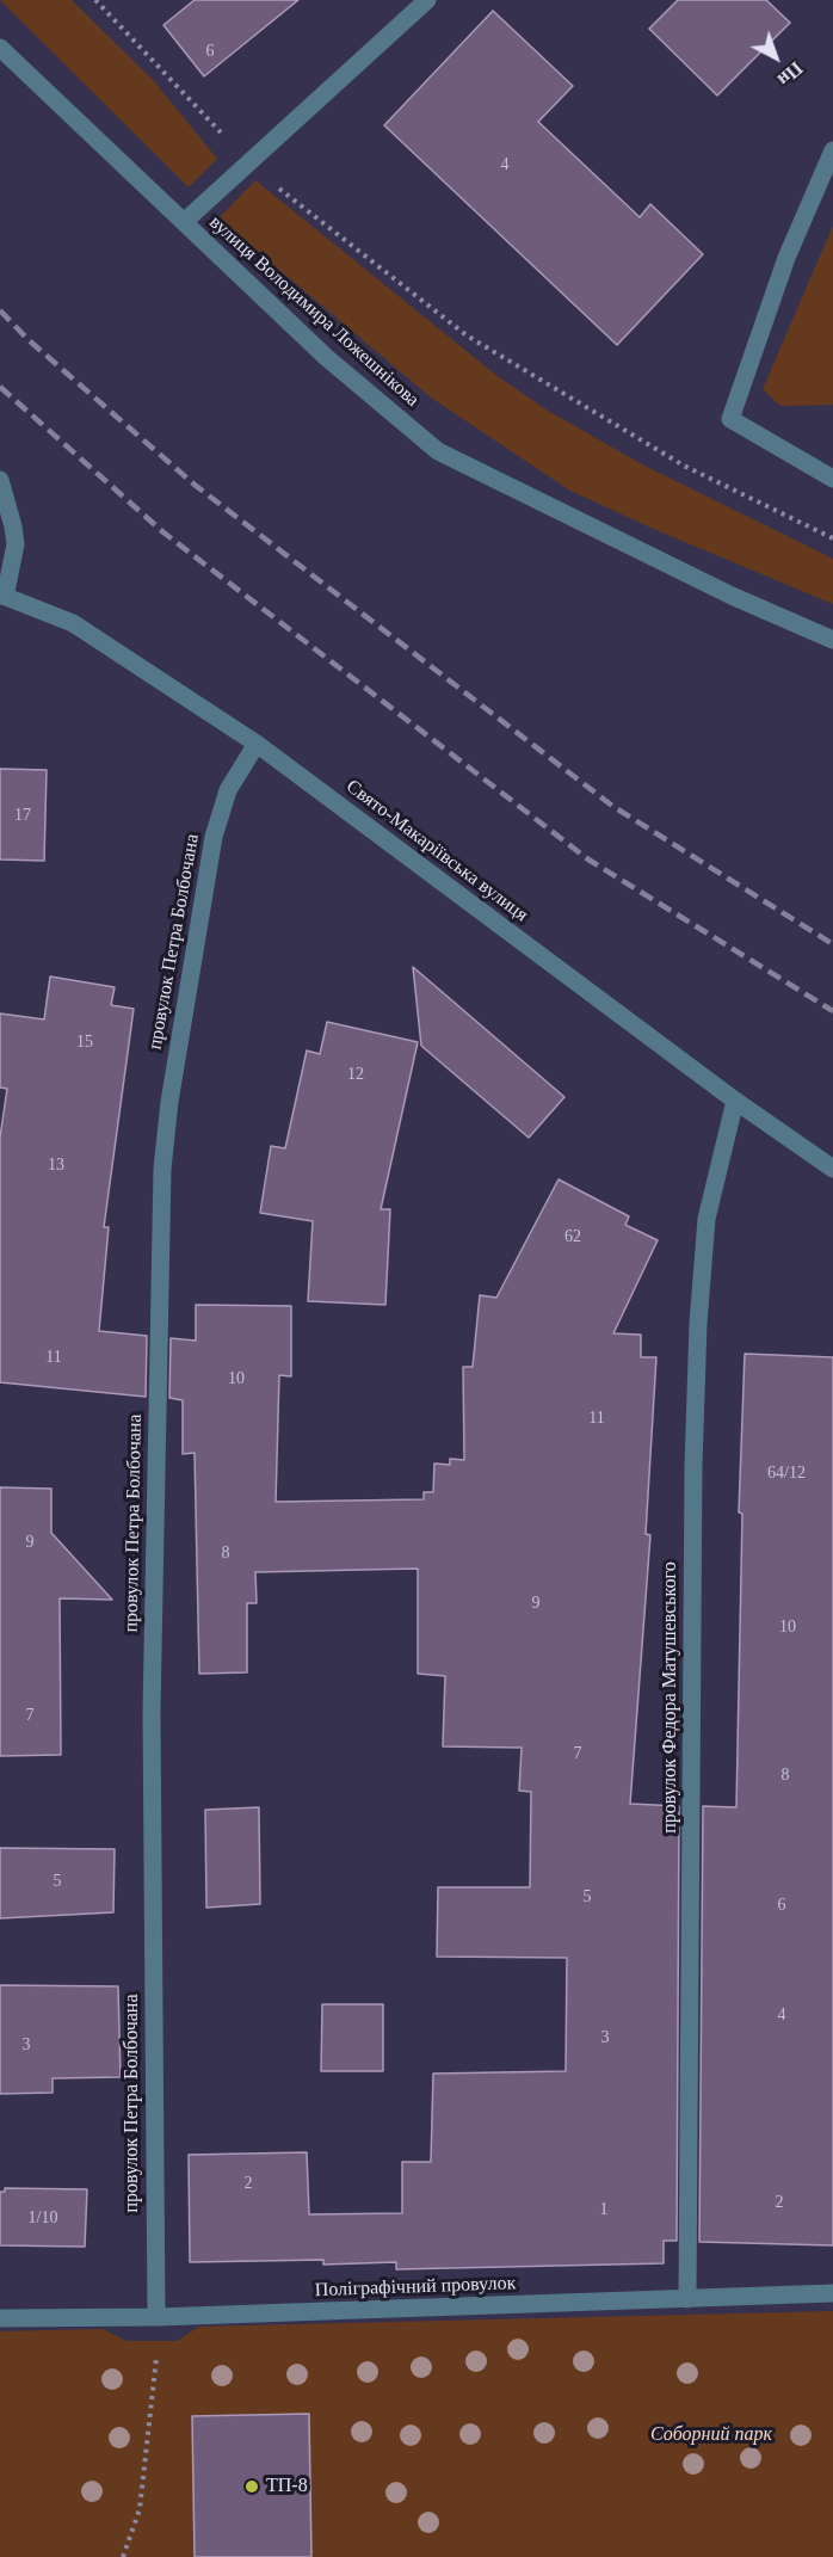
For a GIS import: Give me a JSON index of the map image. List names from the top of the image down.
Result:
{
  "streets": {
    "street": [
      "вулиця Володимира Ложешнікова",
      "Свято-Макаріївська вулиця",
      "провулок Петра Болбочана",
      "провулок Федора Матушевського",
      "Поліграфічний провулок"
    ]
  },
  "crossings": [
    ["Свято-Макаріївська вулиця", "провулок Петра Болбочана"],
    ["Свято-Макаріївська вулиця", "провулок Федора Матушевського"],
    ["провулок Петра Болбочана", "Поліграфічний провулок"],
    ["провулок Федора Матушевського", "Поліграфічний провулок"]
  ],
  "parks": ["Соборний парк"],
  "places": ["ТП-8"],
  "house_numbers": [
    "6",
    "4",
    "17",
    "15",
    "12",
    "13",
    "62",
    "11",
    "10",
    "11",
    "64/12",
    "9",
    "8",
    "9",
    "10",
    "7",
    "7",
    "8",
    "5",
    "5",
    "6",
    "4",
    "3",
    "3",
    "2",
    "2",
    "1",
    "1/10"
  ],
  "north": "bottom right"
}
